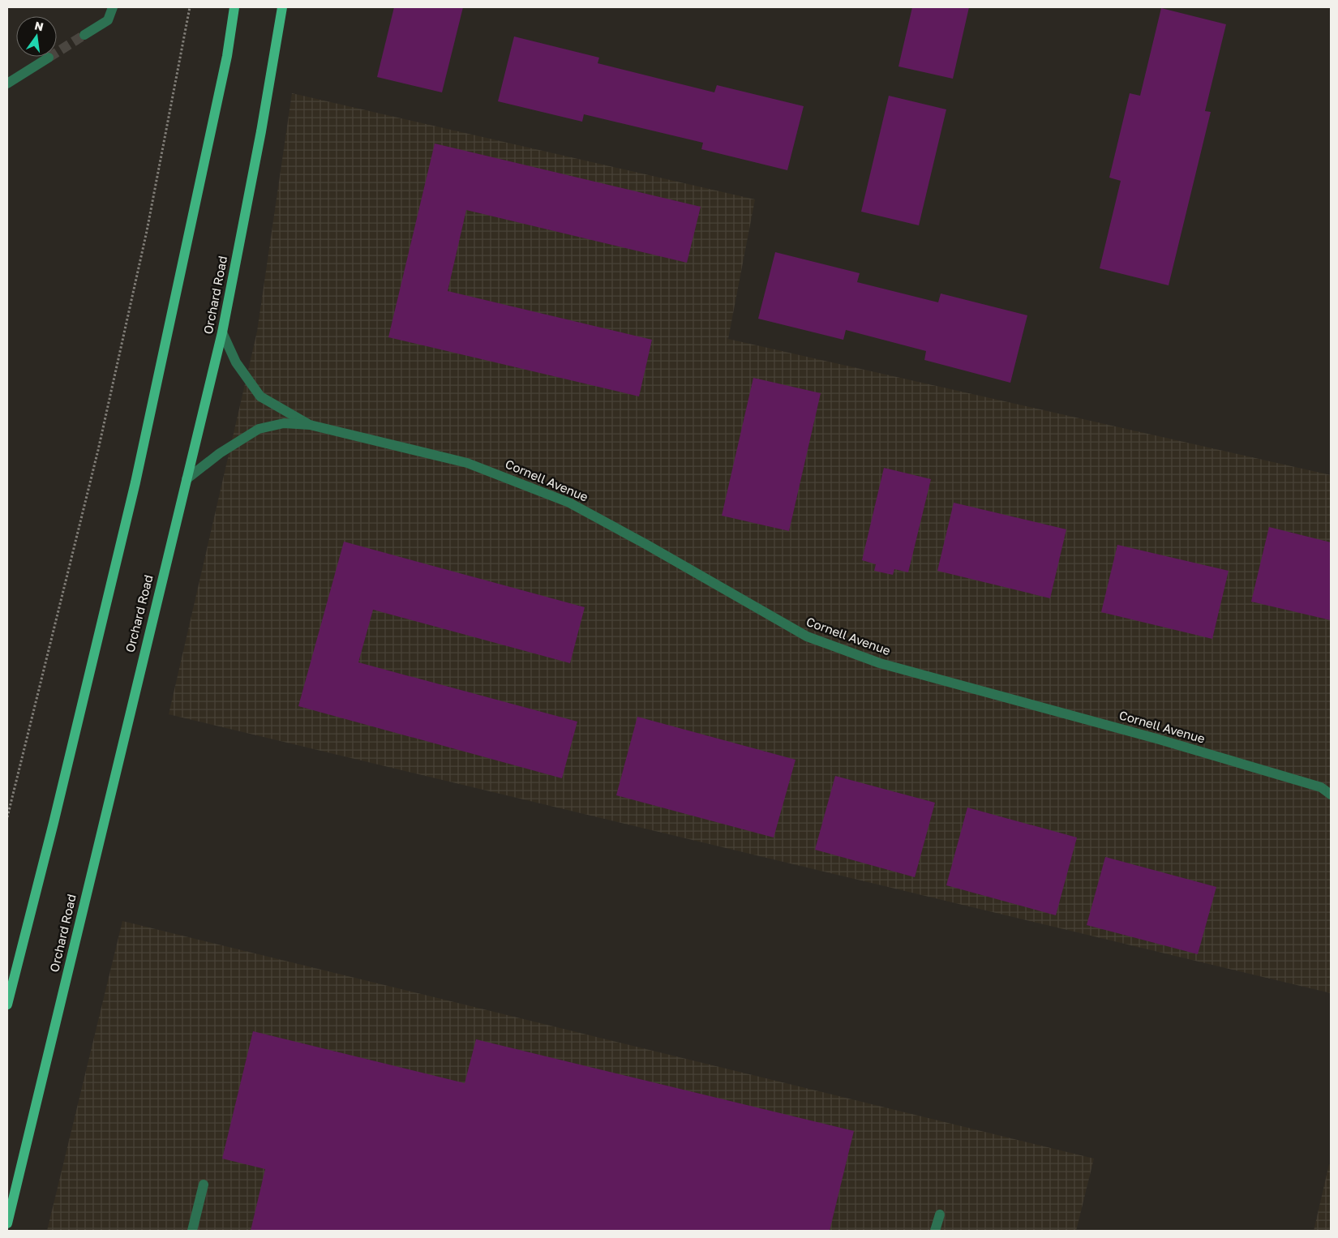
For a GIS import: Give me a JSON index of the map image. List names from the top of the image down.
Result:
{
  "streets": {
    "main road": ["Orchard Road"],
    "street": ["Cornell Avenue"]
  },
  "crossings": [
    ["Orchard Road", "Cornell Avenue"]
  ],
  "north": "top"
}
